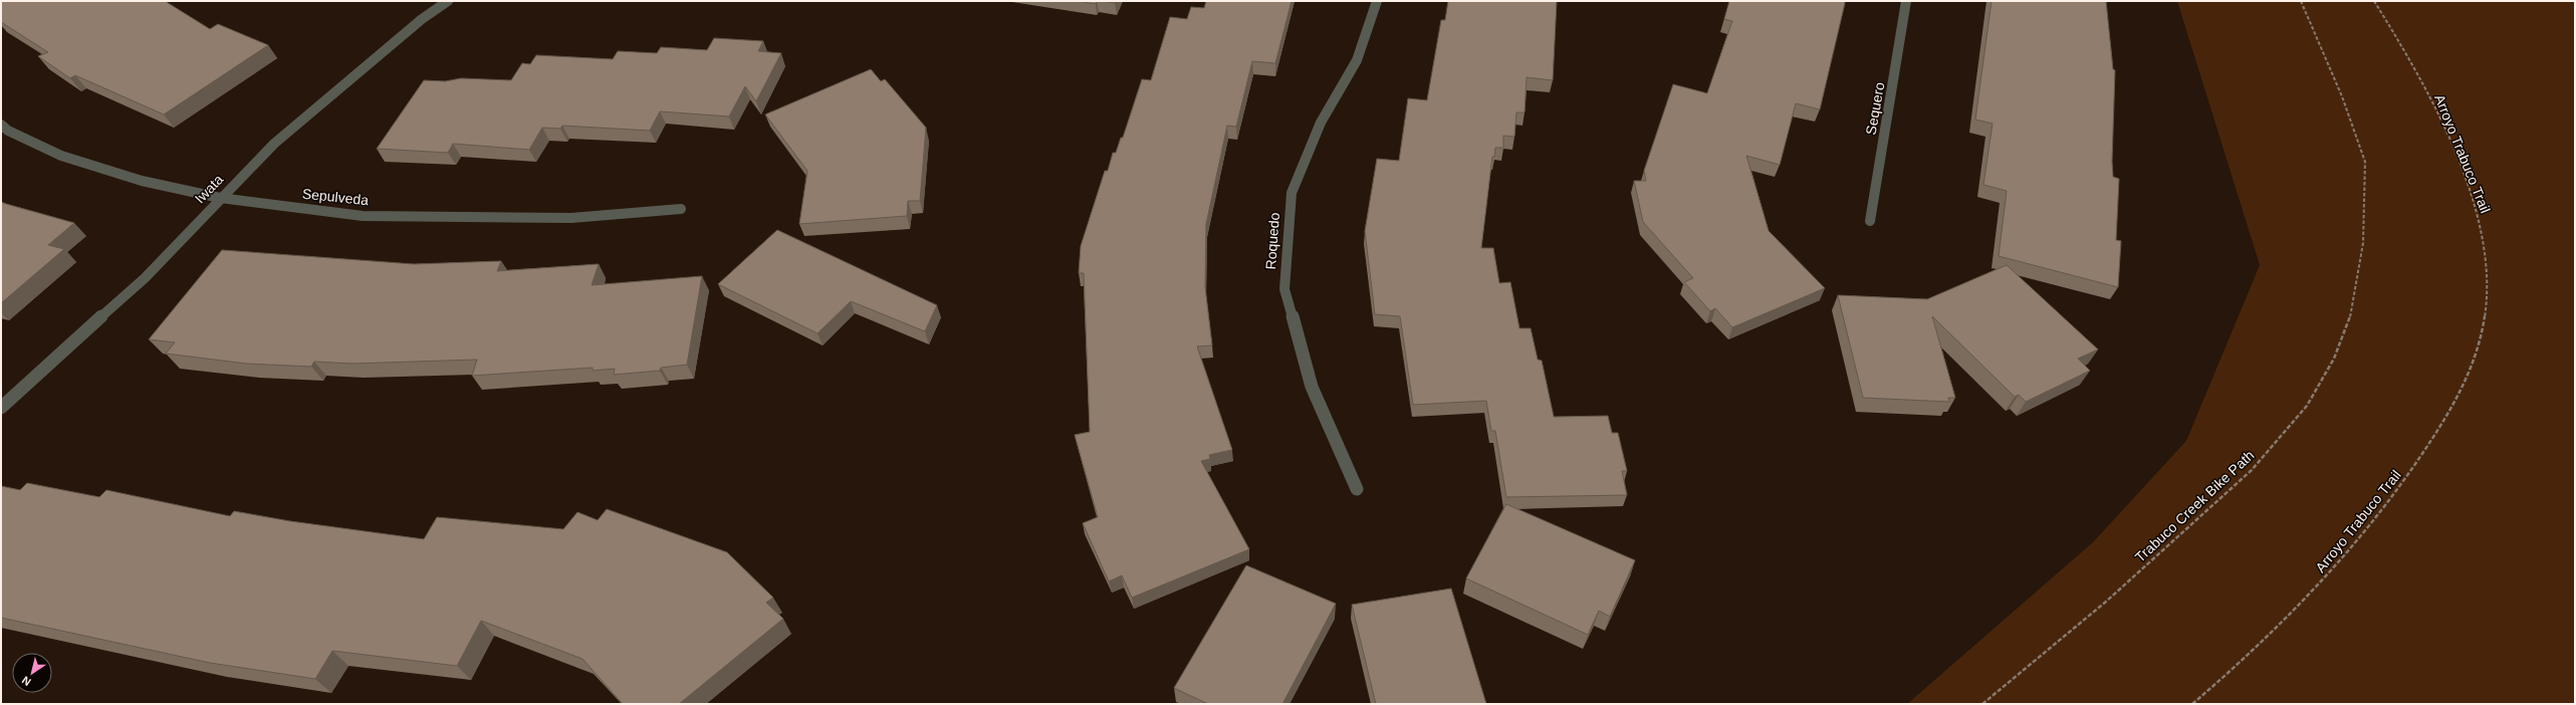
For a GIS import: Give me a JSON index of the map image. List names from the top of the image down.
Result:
{
  "streets": {
    "street": [
      "Sequero",
      "Iwata",
      "Sepulveda",
      "Roquedo"
    ],
    "path": ["Arroyo Trabuco Trail", "Trabuco Creek Bike Path"]
  },
  "crossings": [
    ["Iwata", "Sepulveda"]
  ],
  "north": "bottom left"
}
